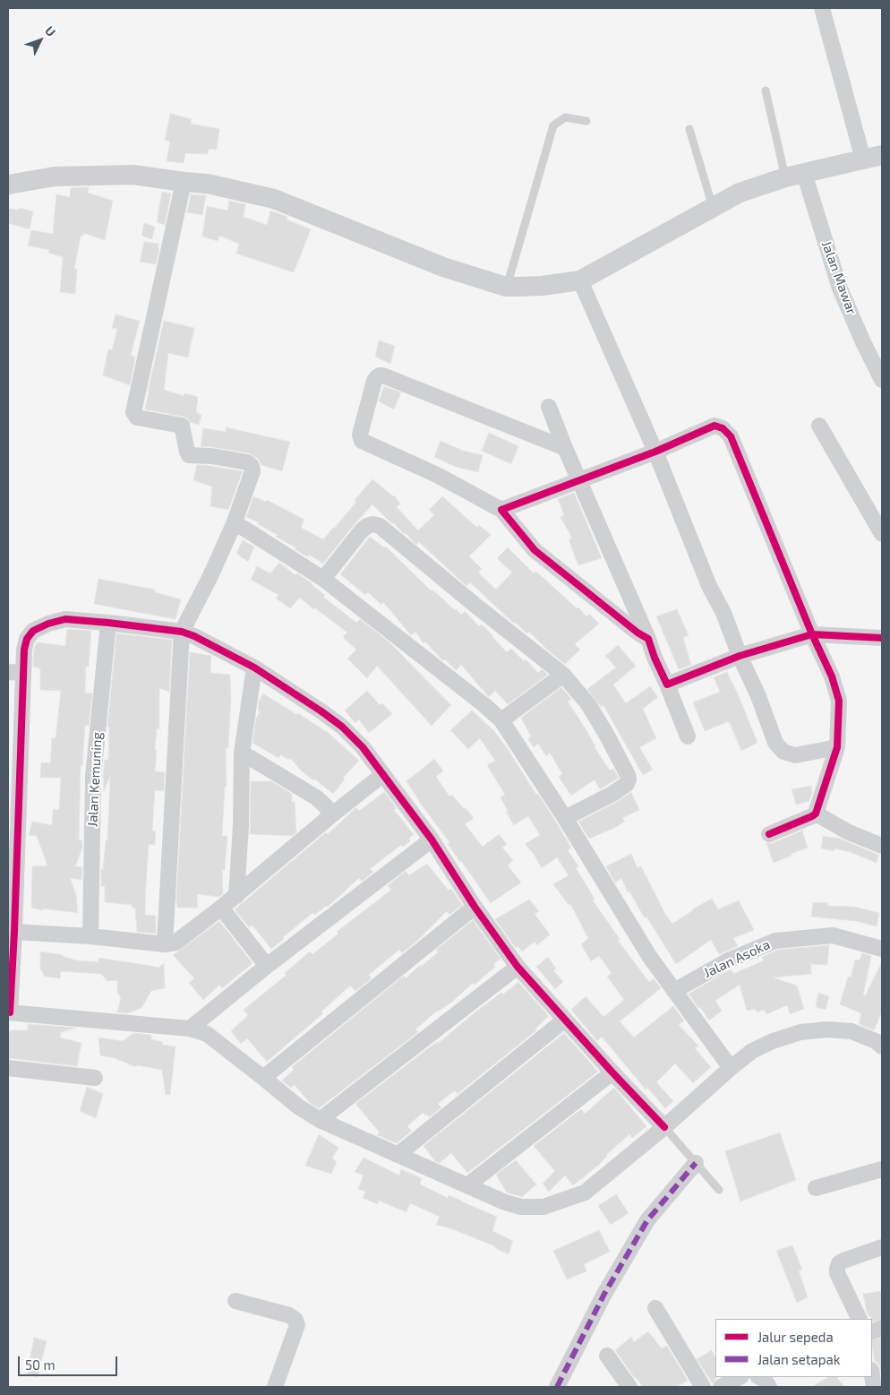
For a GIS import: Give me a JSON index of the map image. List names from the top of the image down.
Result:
{
  "streets": {
    "street": ["Jalan Mawar", "Jalan Kemuning", "Jalan Asoka"]
  },
  "legend": ["Jalur sepeda", "Jalan setapak"],
  "scale_bar": "50 m",
  "north": "top right"
}
